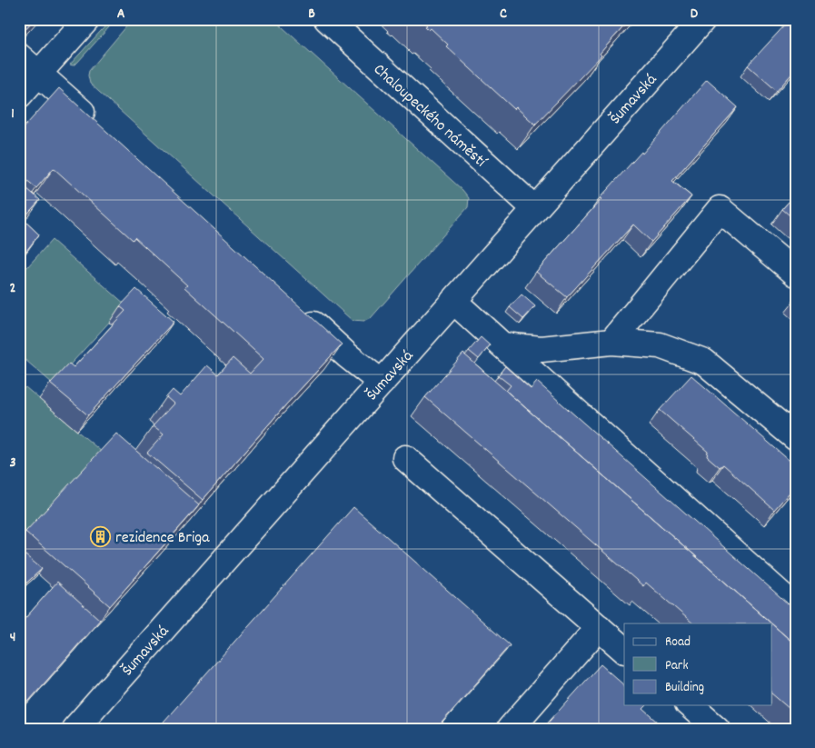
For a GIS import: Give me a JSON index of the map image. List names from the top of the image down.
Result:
{
  "streets": {
    "street": ["Šumavská", "Chaloupeckého náměstí"]
  },
  "crossings": [
    ["Šumavská", "Chaloupeckého náměstí"]
  ],
  "places": {
    "building": ["rezidence Briga"]
  },
  "legend": ["Road", "Park", "Building"],
  "grid": {
    "columns": [
      "A",
      "B",
      "C",
      "D"
    ],
    "rows": [
      "1",
      "2",
      "3",
      "4"
    ]
  }
}
